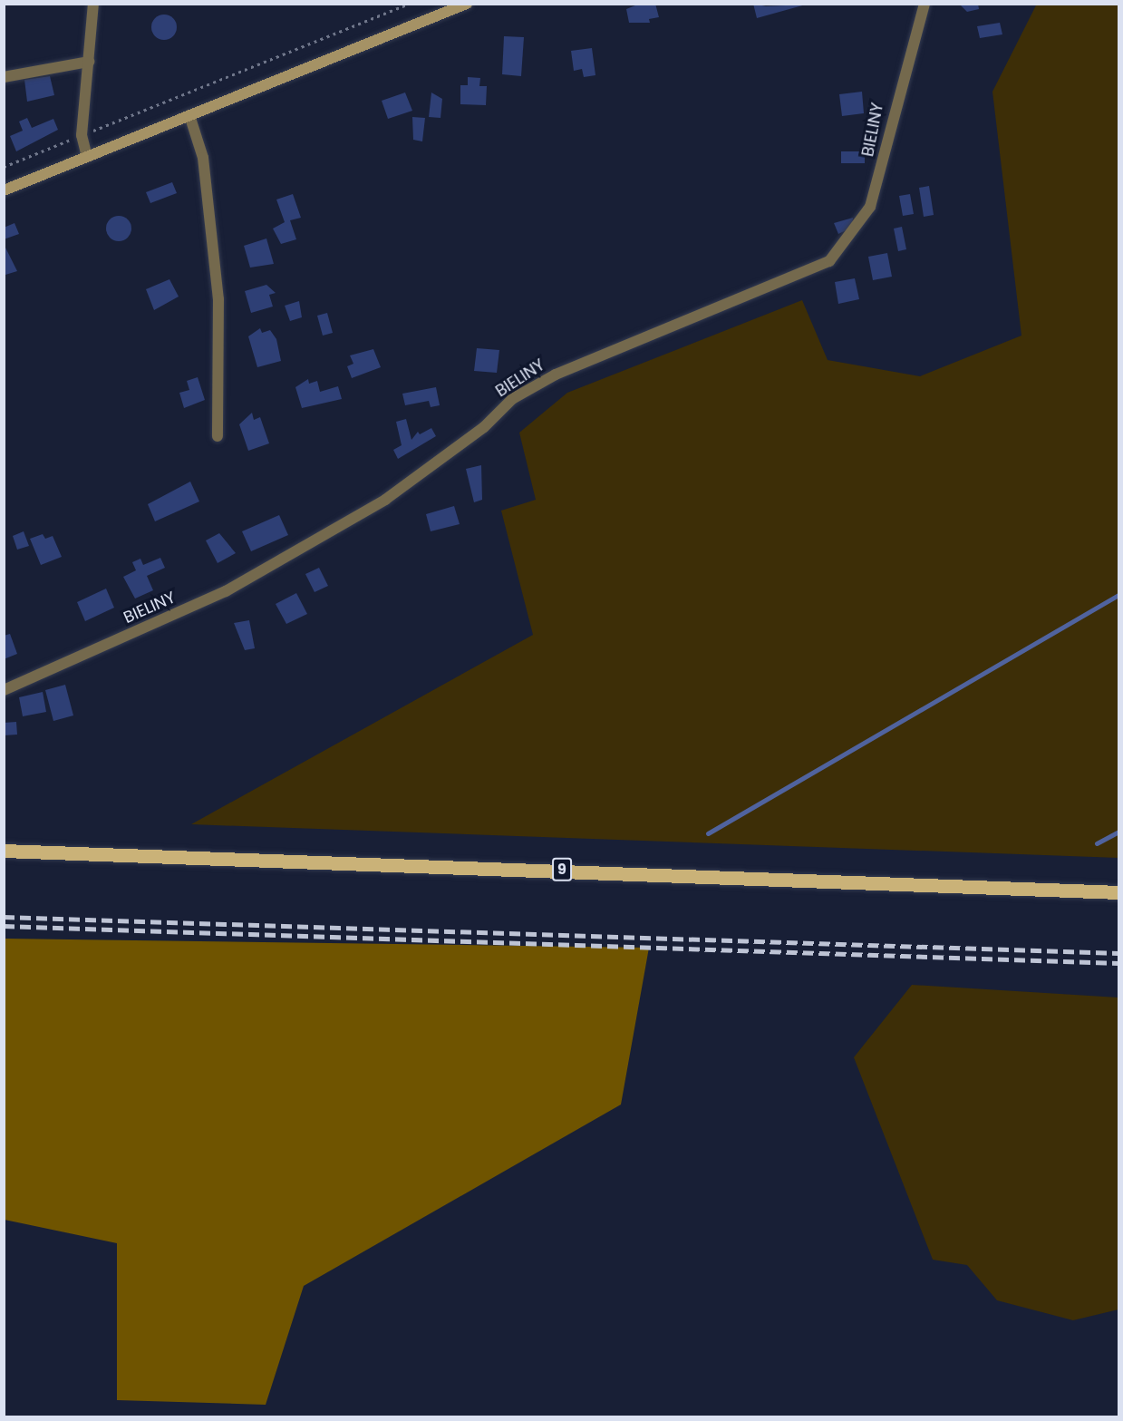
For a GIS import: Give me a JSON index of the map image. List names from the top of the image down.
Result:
{
  "streets": {
    "main road": ["9"],
    "street": ["BIELINY"]
  }
}
